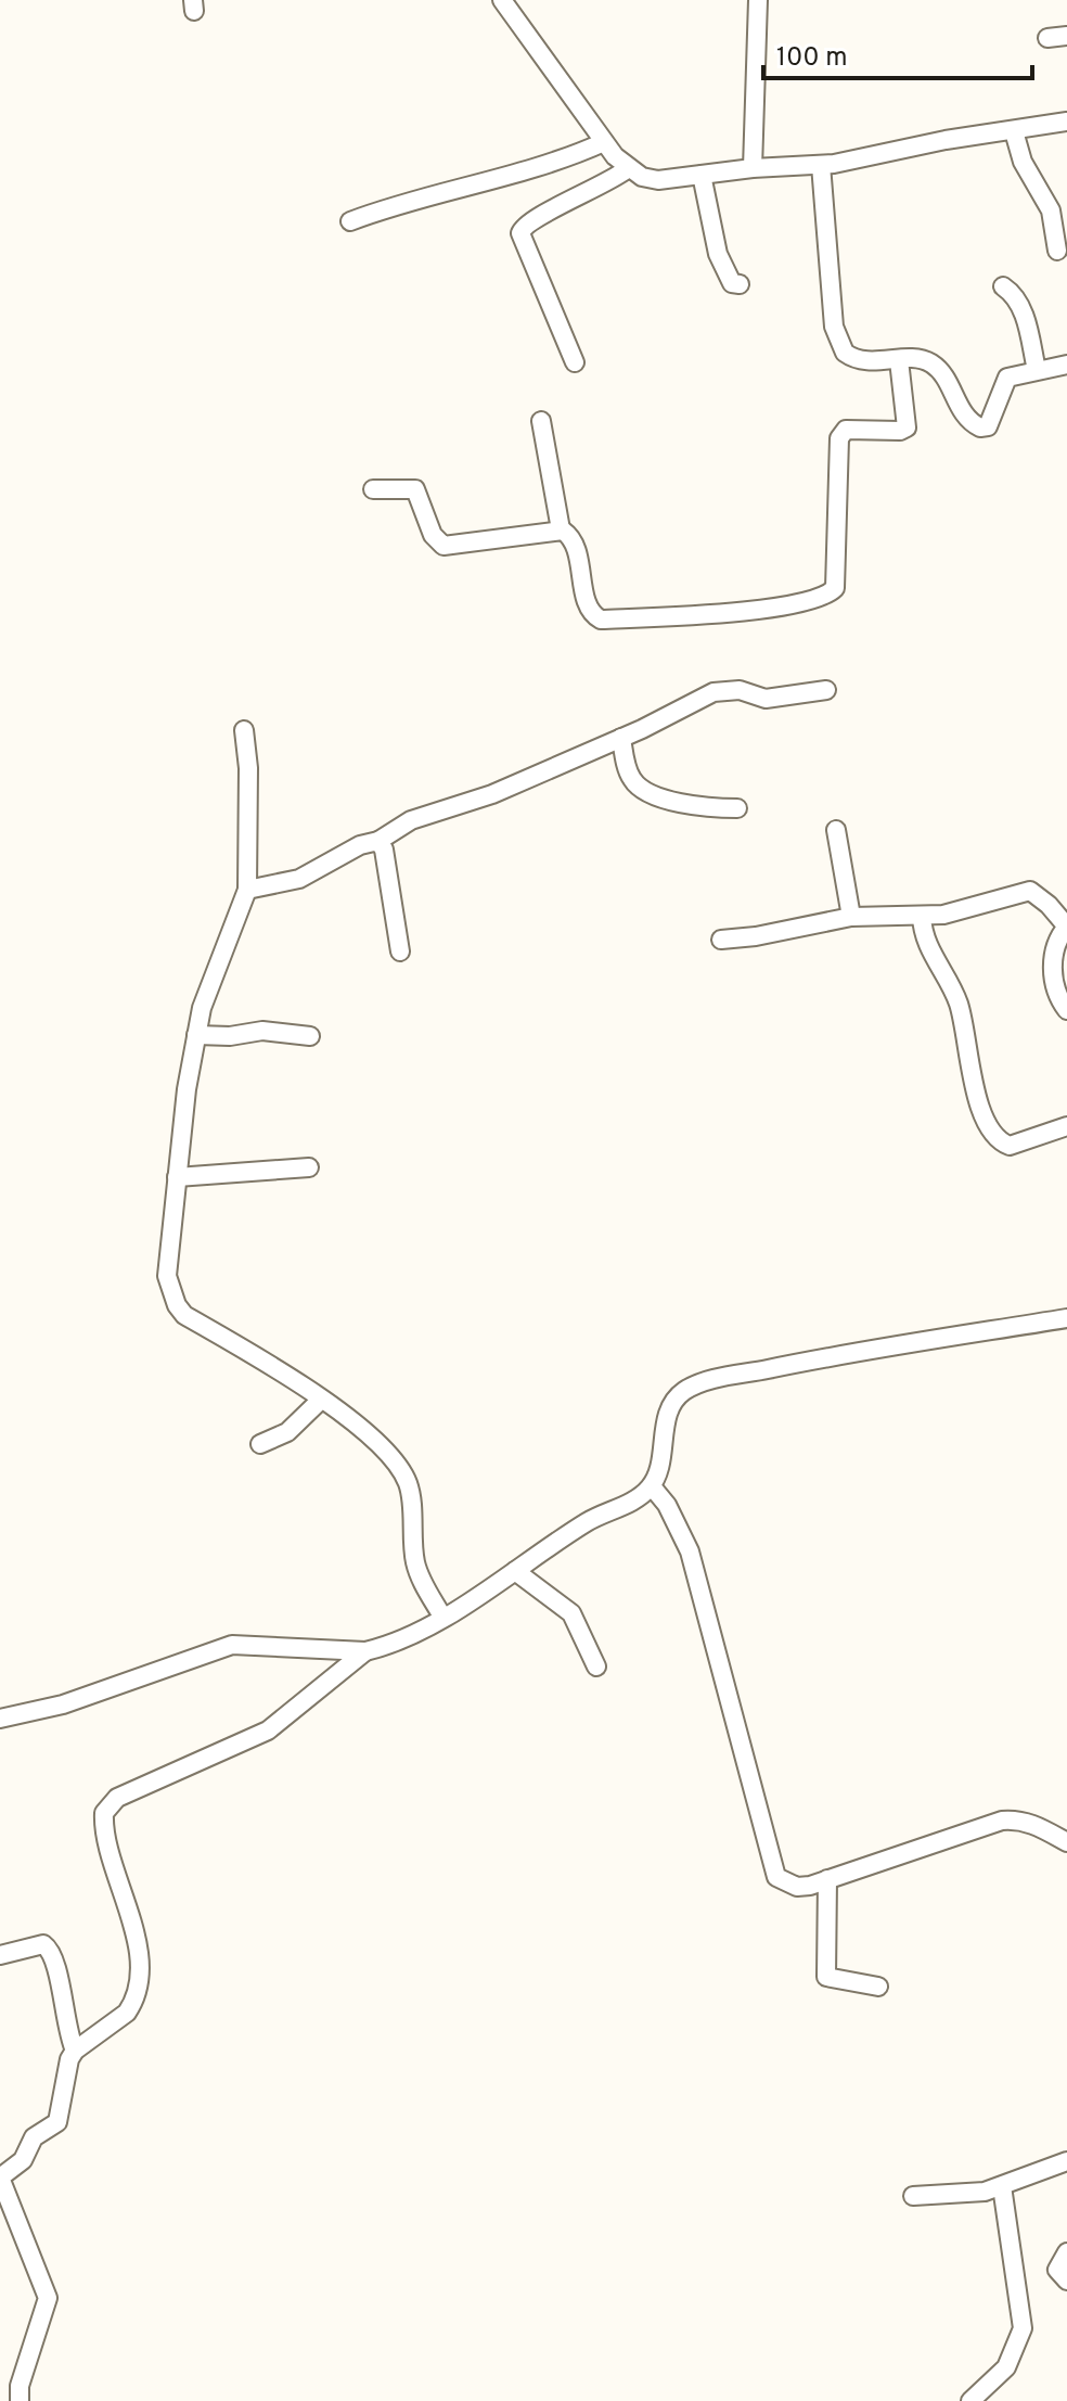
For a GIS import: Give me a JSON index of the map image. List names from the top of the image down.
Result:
{
  "scale_bar": "100 m"
}
